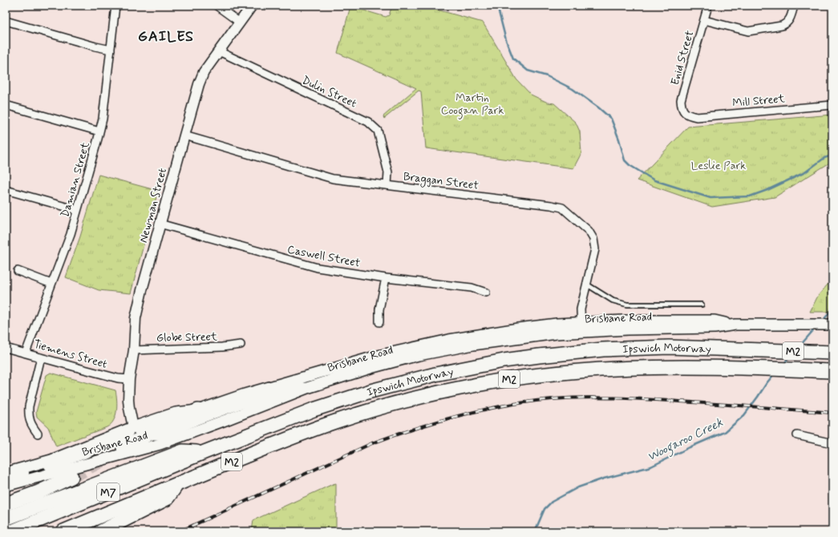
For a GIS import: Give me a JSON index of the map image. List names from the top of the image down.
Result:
{
  "streets": {
    "highway": ["Ipswich Motorway", "M2", "M7"],
    "main road": ["Brisbane Road"],
    "street": [
      "Enid Street",
      "Dulin Street",
      "Mill Street",
      "Damian Street",
      "Braggan Street",
      "Newman Street",
      "Caswell Street",
      "Globe Street",
      "Tiemens Street"
    ]
  },
  "crossings": [
    ["Enid Street", "Mill Street"],
    ["Dulin Street", "Braggan Street"],
    ["Dulin Street", "Newman Street"],
    ["Damian Street", "Tiemens Street"],
    ["Braggan Street", "Newman Street"],
    ["Braggan Street", "Brisbane Road"],
    ["Newman Street", "Caswell Street"],
    ["Newman Street", "Brisbane Road"],
    ["Newman Street", "Globe Street"],
    ["Newman Street", "Tiemens Street"],
    ["Ipswich Motorway", "M2"]
  ],
  "districts": ["GAILES"],
  "water": ["Woogaroo Creek"],
  "parks": ["Martin Coogan Park", "Leslie Park"]
}
